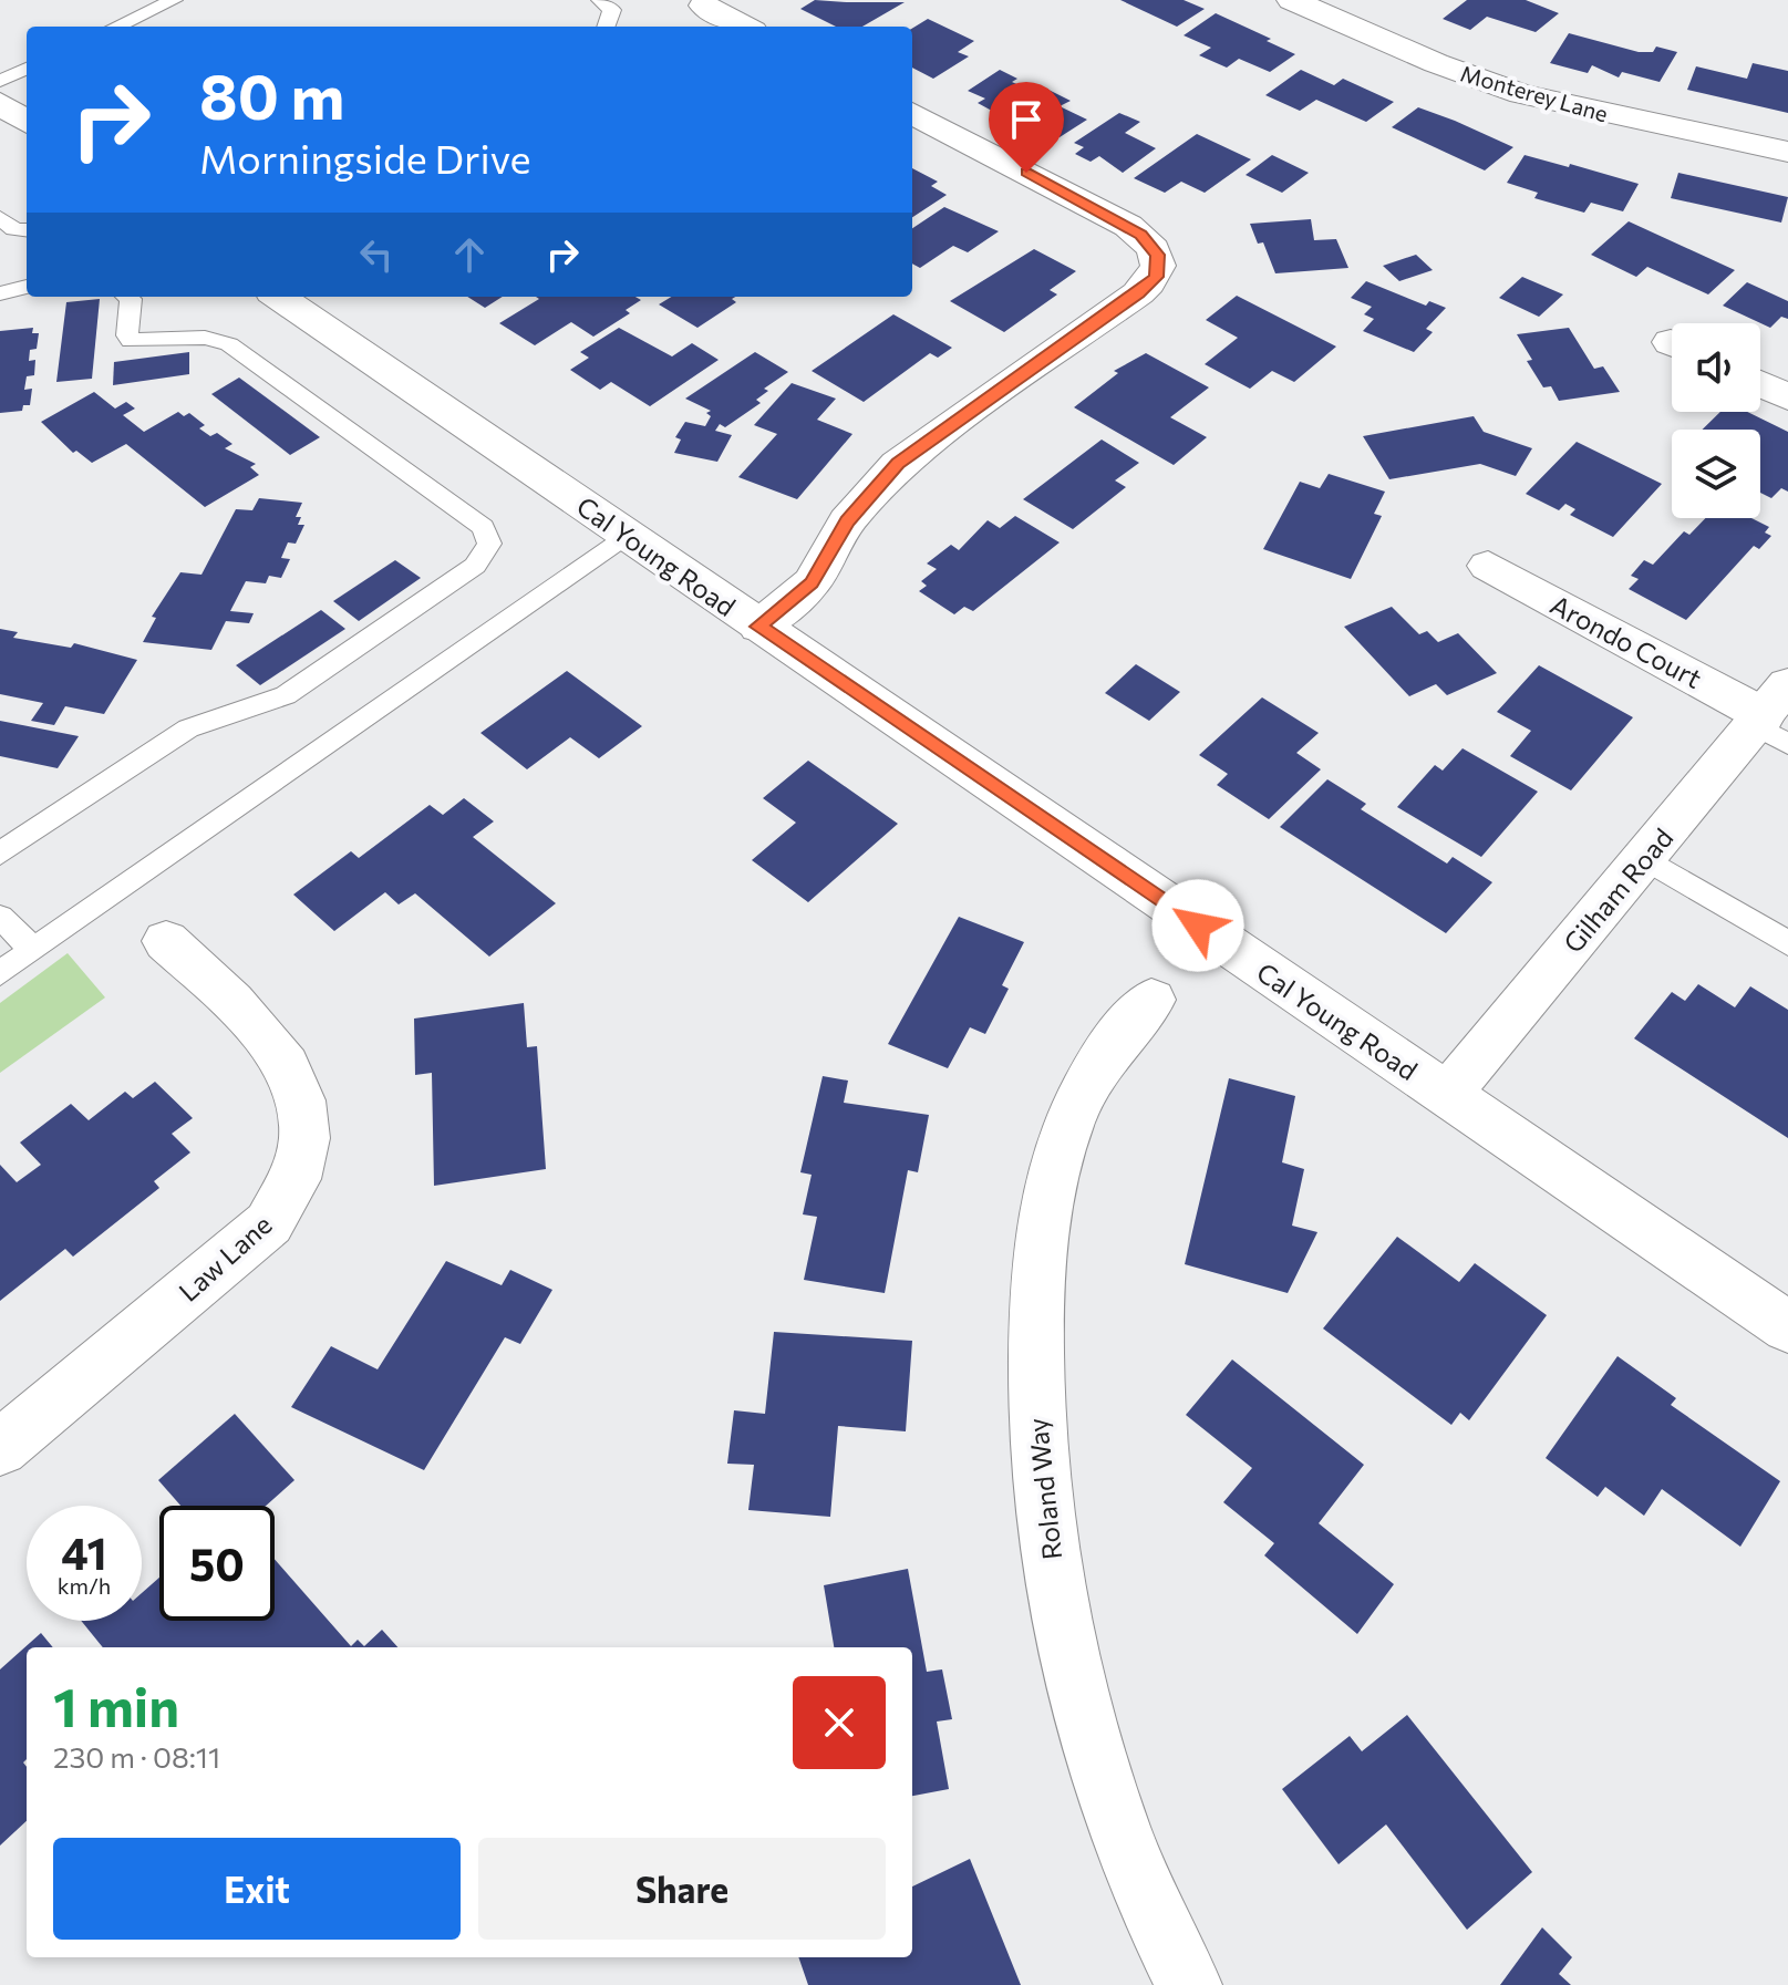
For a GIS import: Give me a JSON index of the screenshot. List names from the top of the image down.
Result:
{
  "streets": {
    "street": [
      "Monterey Lane",
      "Cal Young Road",
      "Arondo Court",
      "Gilham Road",
      "Law Lane",
      "Roland Way"
    ]
  },
  "crossings": [
    ["Cal Young Road", "Gilham Road"],
    ["Arondo Court", "Gilham Road"]
  ],
  "page": {
    "turn": ["80 m", "Morningside Drive"],
    "speed": "41 km/h",
    "limit": "50",
    "heading": ["1 min", "230 m · 08:11"],
    "buttons": ["Exit", "Share"]
  }
}
